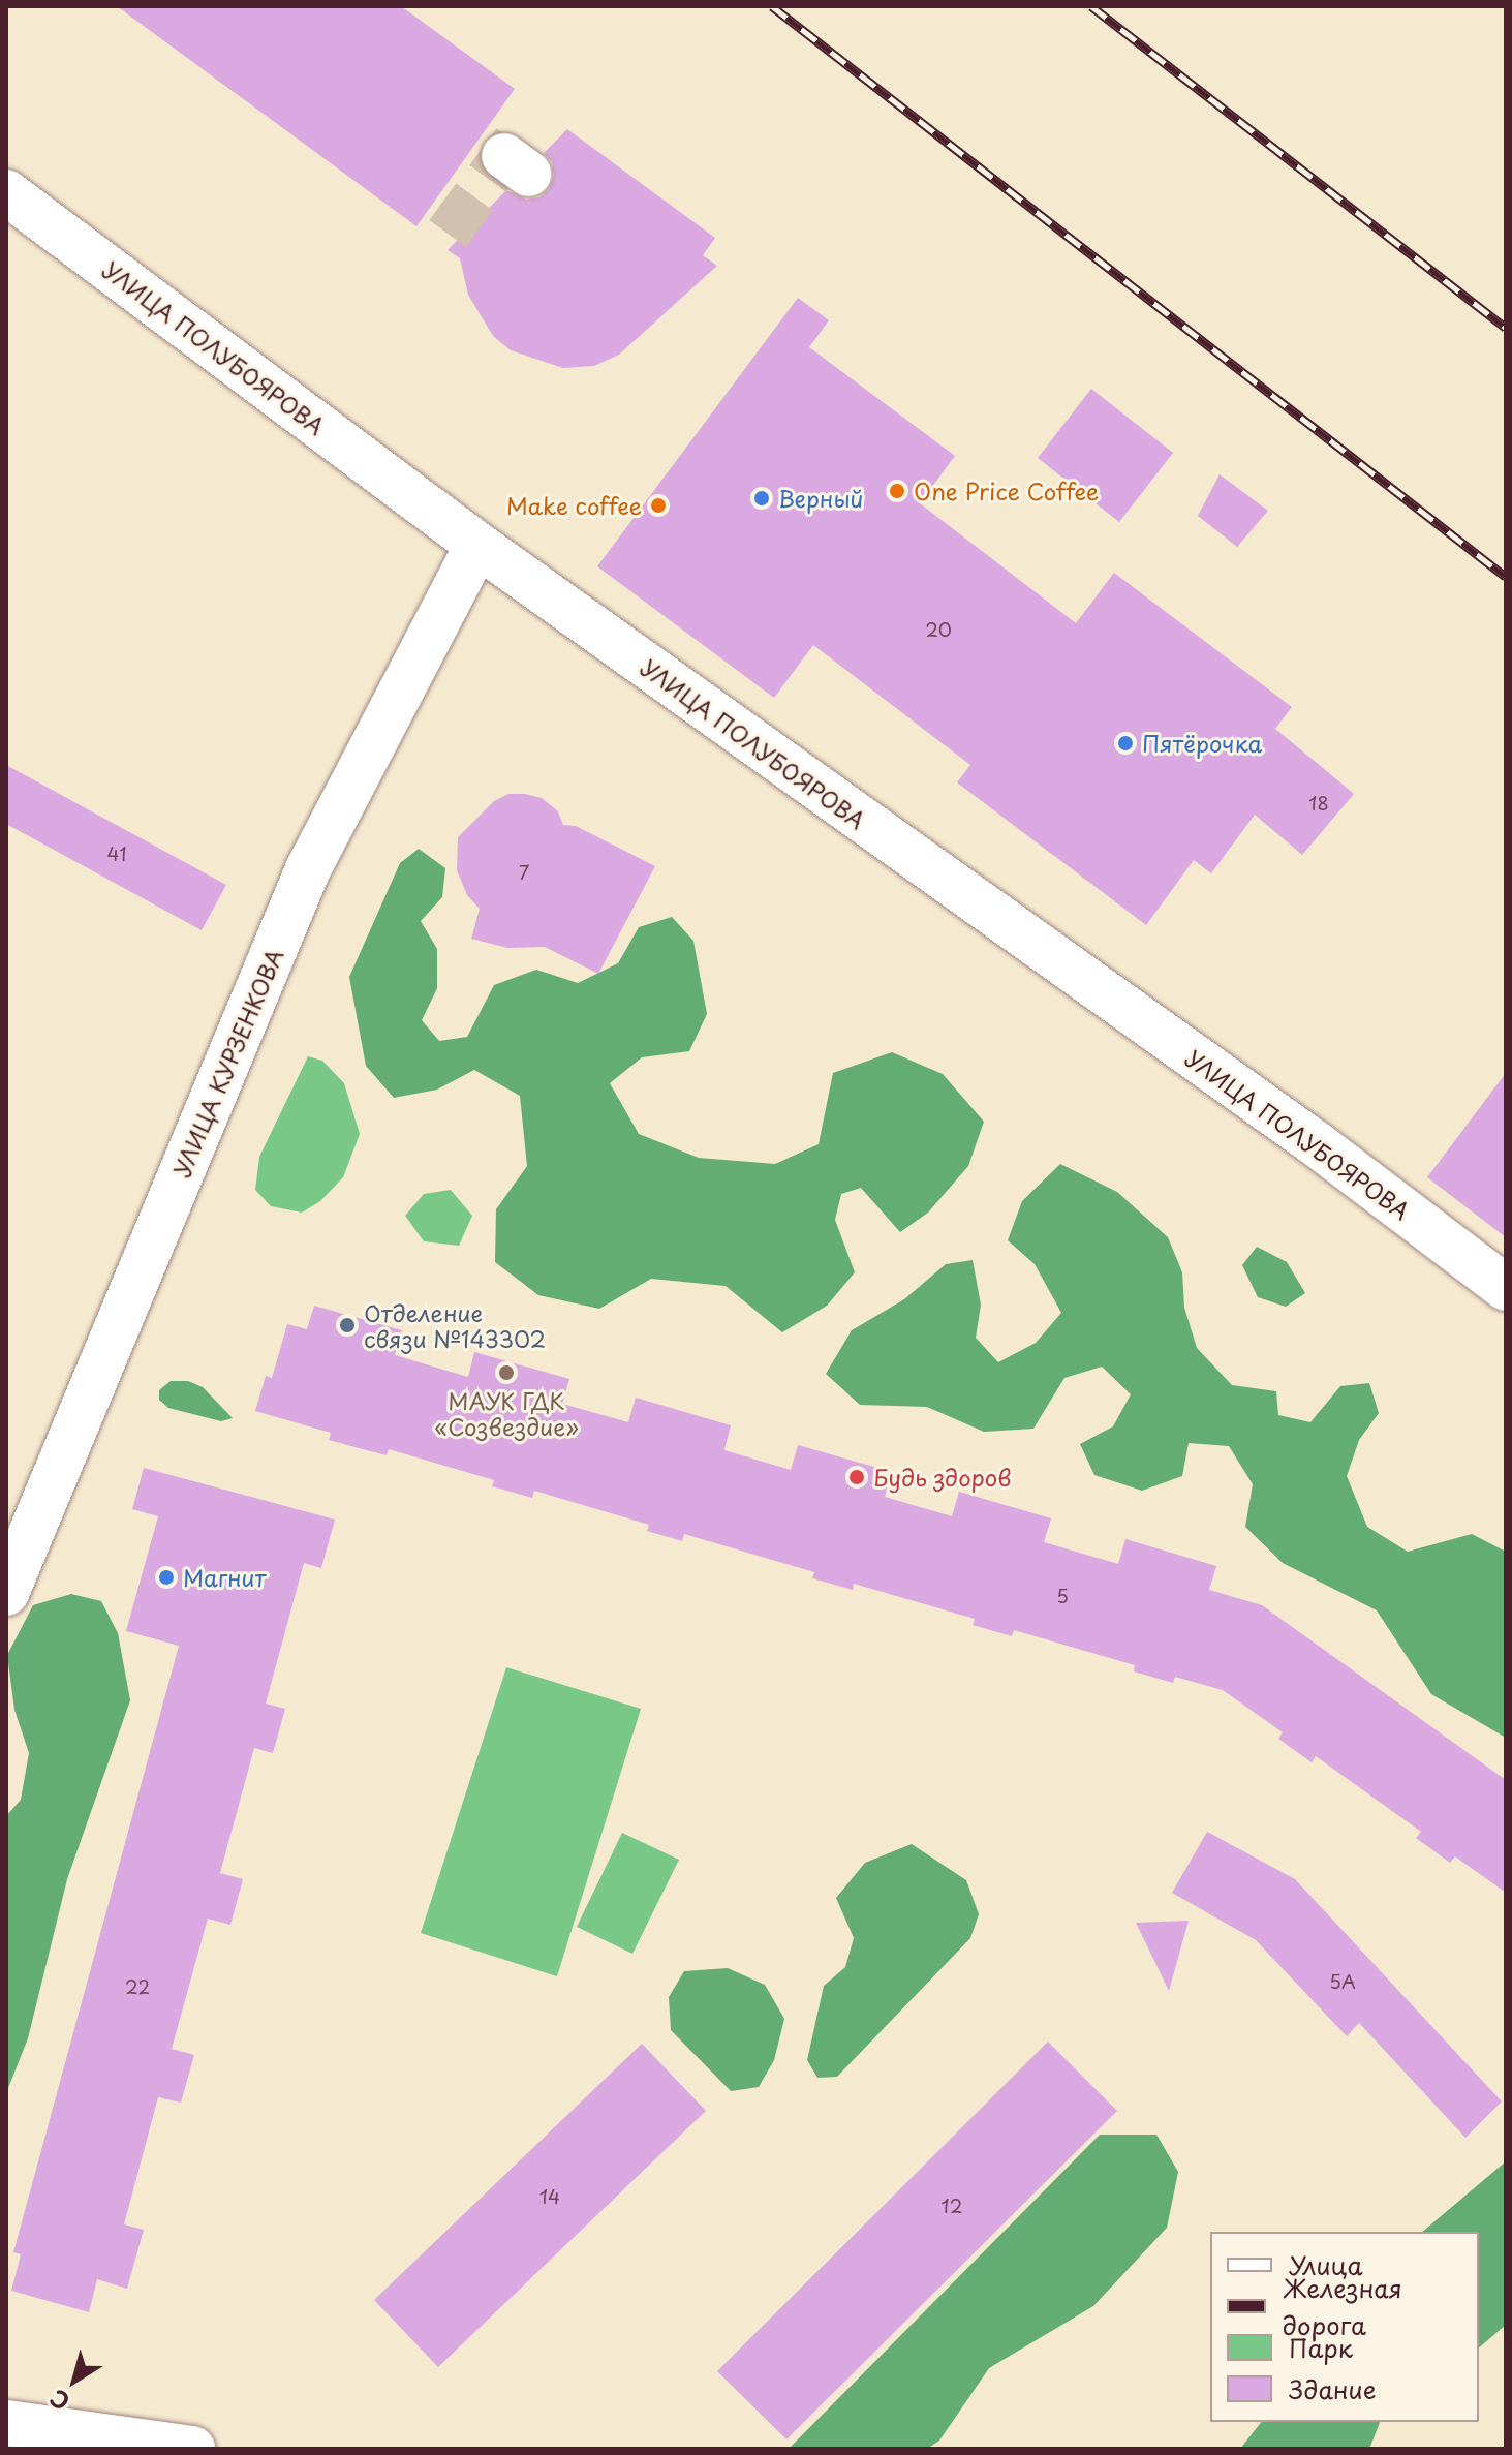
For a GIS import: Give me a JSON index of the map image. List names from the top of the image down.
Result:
{
  "streets": {
    "street": ["УЛИЦА ПОЛУБОЯРОВА", "УЛИЦА КУРЗЕНКОВА"]
  },
  "crossings": [
    ["УЛИЦА ПОЛУБОЯРОВА", "УЛИЦА КУРЗЕНКОВА"]
  ],
  "places": [
    "One Price Coffee",
    "Верный",
    "Make coffee",
    "Пятёрочка",
    "Отделение связи №143302",
    "МАУК ГДК «Созвездие»",
    "Будь здоров",
    "Магнит"
  ],
  "house_numbers": [
    "20",
    "18",
    "41",
    "7",
    "5",
    "5А",
    "22",
    "14",
    "12"
  ],
  "legend": [
    "Улица",
    "Железная дорога",
    "Парк",
    "Здание"
  ],
  "north": "bottom left"
}
